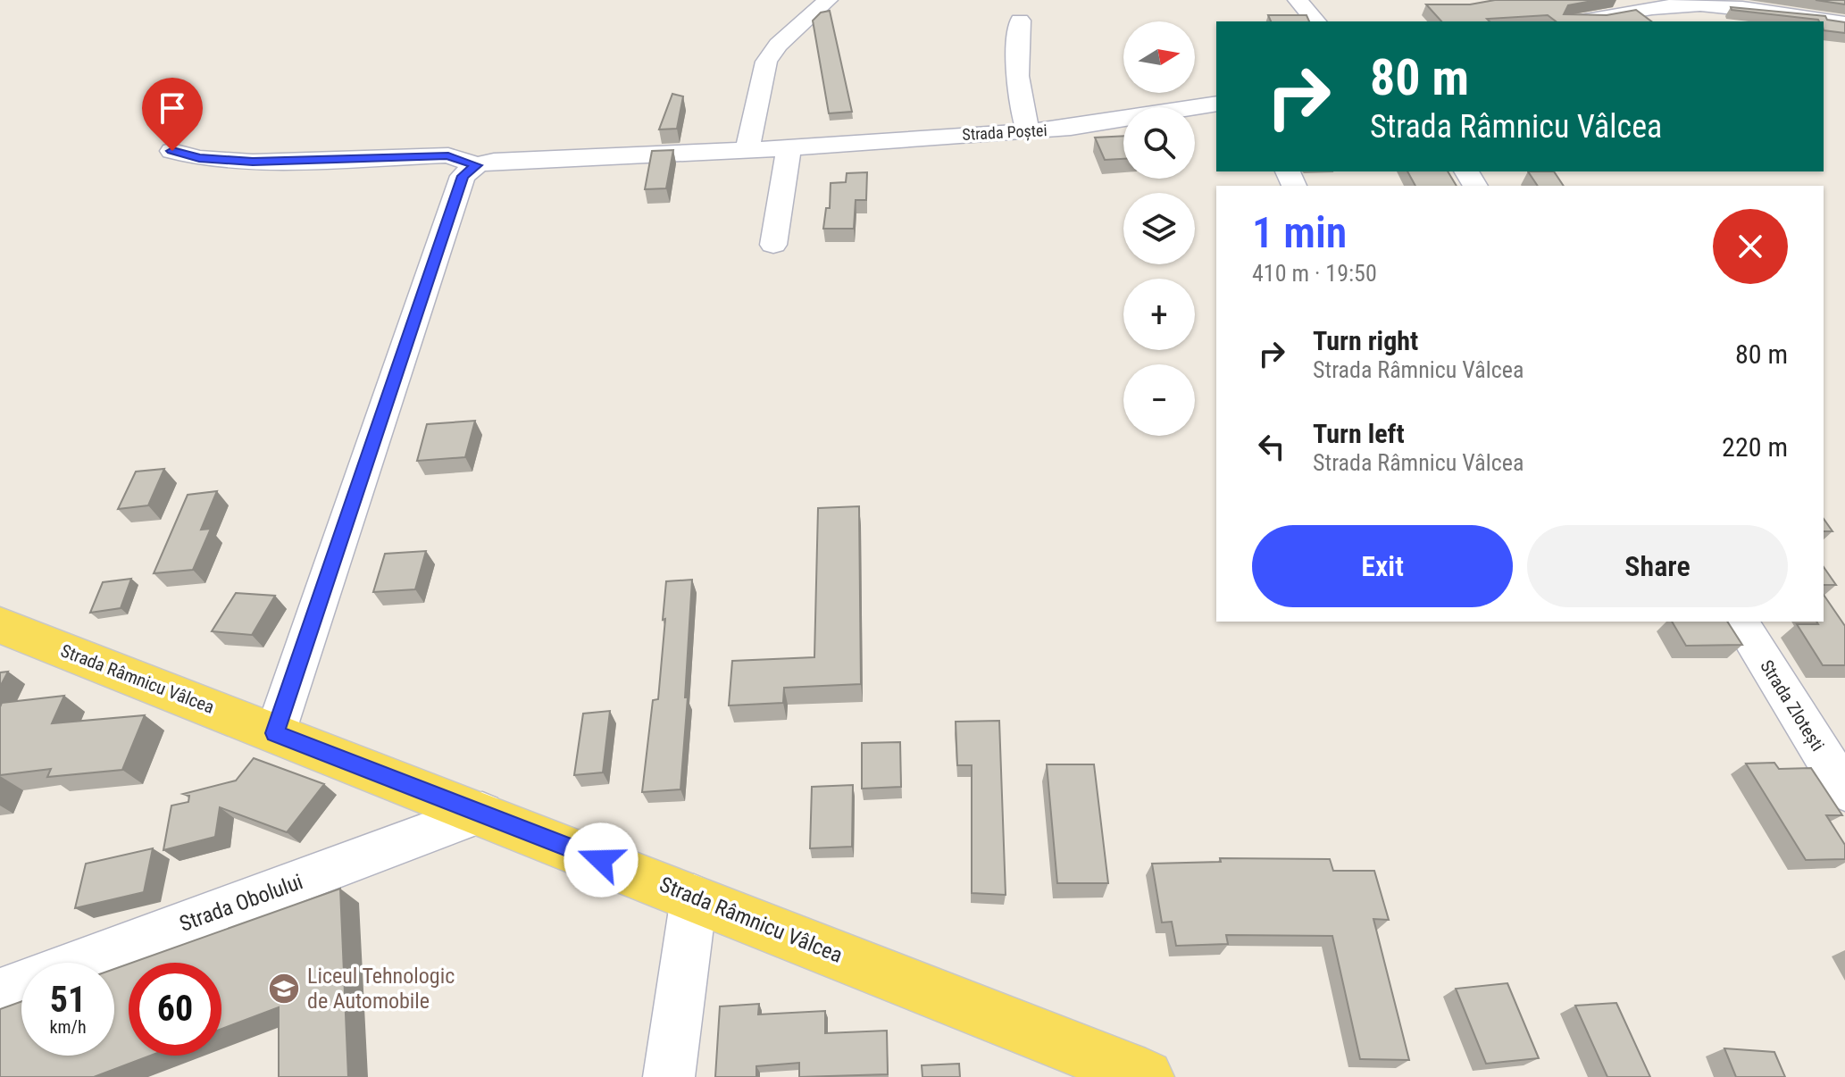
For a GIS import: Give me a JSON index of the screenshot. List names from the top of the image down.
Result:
{
  "streets": {
    "main road": ["Strada Râmnicu Vâlcea"],
    "street": ["Strada Poștei", "Strada Zlotești", "Strada Obolului"]
  },
  "crossings": [
    ["Strada Râmnicu Vâlcea", "Strada Obolului"]
  ],
  "places": {
    "school or university": ["Liceul Tehnologic de Automobile"]
  },
  "north": "right",
  "page": {
    "map_buttons": ["+", "−"],
    "turn": ["80 m", "Strada Râmnicu Vâlcea"],
    "heading": ["1 min", "410 m · 19:50"],
    "list": [
      {
        "name": "Turn right",
        "note": "Strada Râmnicu Vâlcea",
        "value": "80 m"
      },
      {
        "name": "Turn left",
        "note": "Strada Râmnicu Vâlcea",
        "value": "220 m"
      }
    ],
    "buttons": ["Exit", "Share"],
    "speed": "51 km/h",
    "limit": "60"
  }
}
